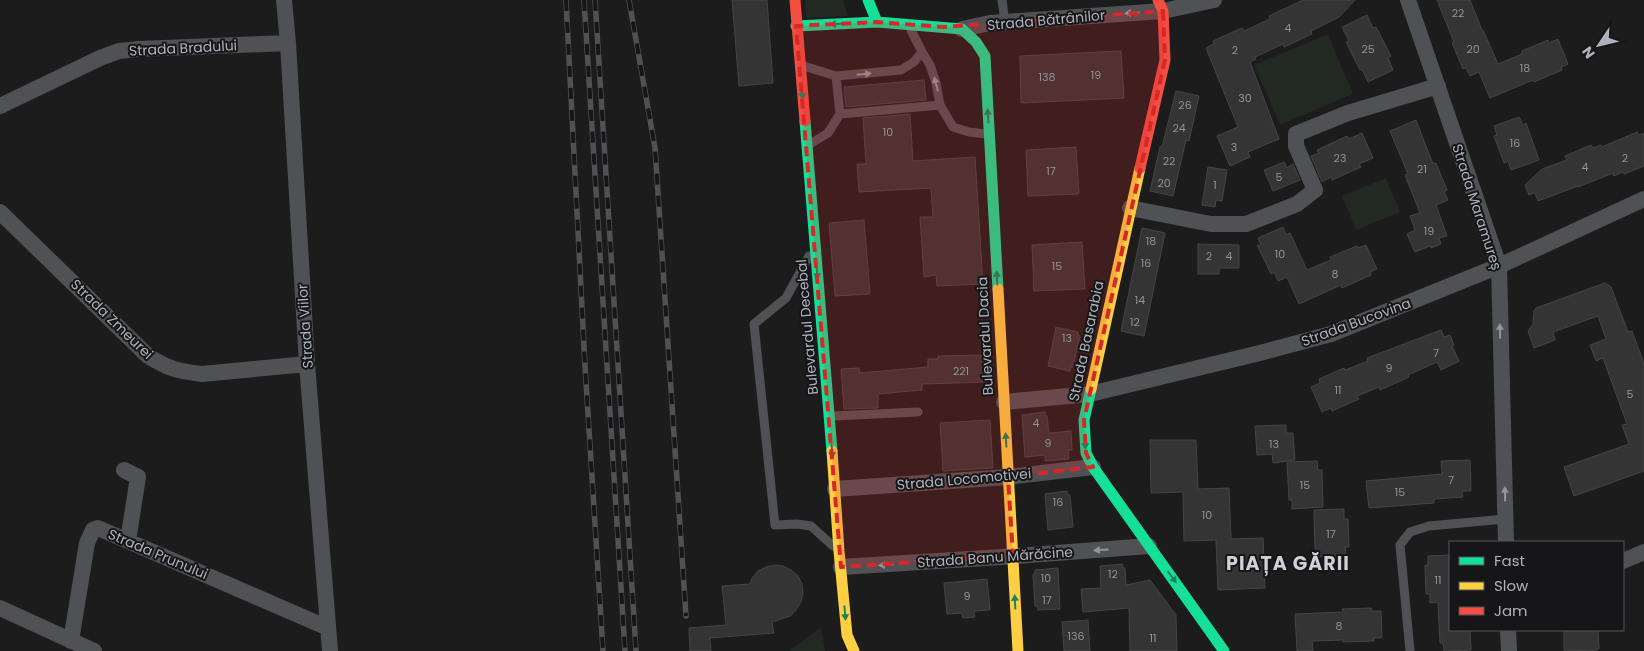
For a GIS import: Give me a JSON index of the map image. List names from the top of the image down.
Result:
{
  "streets": {
    "main road": [
      "Strada Bătrânilor",
      "Bulevardul Decebal",
      "Bulevardul Dacia",
      "Strada Basarabia"
    ],
    "street": [
      "Strada Bradului",
      "Strada Maramureș",
      "Strada Zmeurei",
      "Strada Bucovina",
      "Strada Viilor",
      "Strada Locomotivei",
      "Strada Prunului",
      "Strada Banu Mărăcine"
    ]
  },
  "crossings": [
    ["Strada Bătrânilor", "Bulevardul Decebal"],
    ["Strada Bătrânilor", "Bulevardul Dacia"],
    ["Strada Bătrânilor", "Strada Basarabia"],
    ["Strada Bradului", "Strada Viilor"],
    ["Strada Maramureș", "Strada Bucovina"],
    ["Strada Zmeurei", "Strada Viilor"],
    ["Strada Bucovina", "Bulevardul Dacia"],
    ["Strada Bucovina", "Strada Basarabia"],
    ["Strada Viilor", "Strada Prunului"],
    ["Bulevardul Decebal", "Strada Locomotivei"],
    ["Bulevardul Decebal", "Strada Banu Mărăcine"],
    ["Bulevardul Dacia", "Strada Locomotivei"],
    ["Bulevardul Dacia", "Strada Banu Mărăcine"],
    ["Strada Basarabia", "Strada Locomotivei"],
    ["Strada Basarabia", "Strada Banu Mărăcine"]
  ],
  "one_way": [
    "Strada Bătrânilor",
    "Strada Maramureș",
    "Bulevardul Decebal",
    "Bulevardul Dacia",
    "Strada Banu Mărăcine"
  ],
  "districts": ["PIAȚA GĂRII"],
  "house_numbers": [
    "22",
    "4",
    "25",
    "20",
    "2",
    "18",
    "19",
    "138",
    "30",
    "26",
    "24",
    "10",
    "16",
    "3",
    "23",
    "2",
    "22",
    "4",
    "21",
    "17",
    "5",
    "20",
    "1",
    "19",
    "18",
    "10",
    "2",
    "4",
    "16",
    "15",
    "8",
    "14",
    "12",
    "13",
    "7",
    "9",
    "221",
    "11",
    "5",
    "4",
    "9",
    "13",
    "7",
    "15",
    "15",
    "16",
    "10",
    "17",
    "12",
    "10",
    "11",
    "9",
    "17",
    "8",
    "136",
    "11"
  ],
  "legend": ["Fast", "Slow", "Jam"],
  "north": "bottom left"
}
